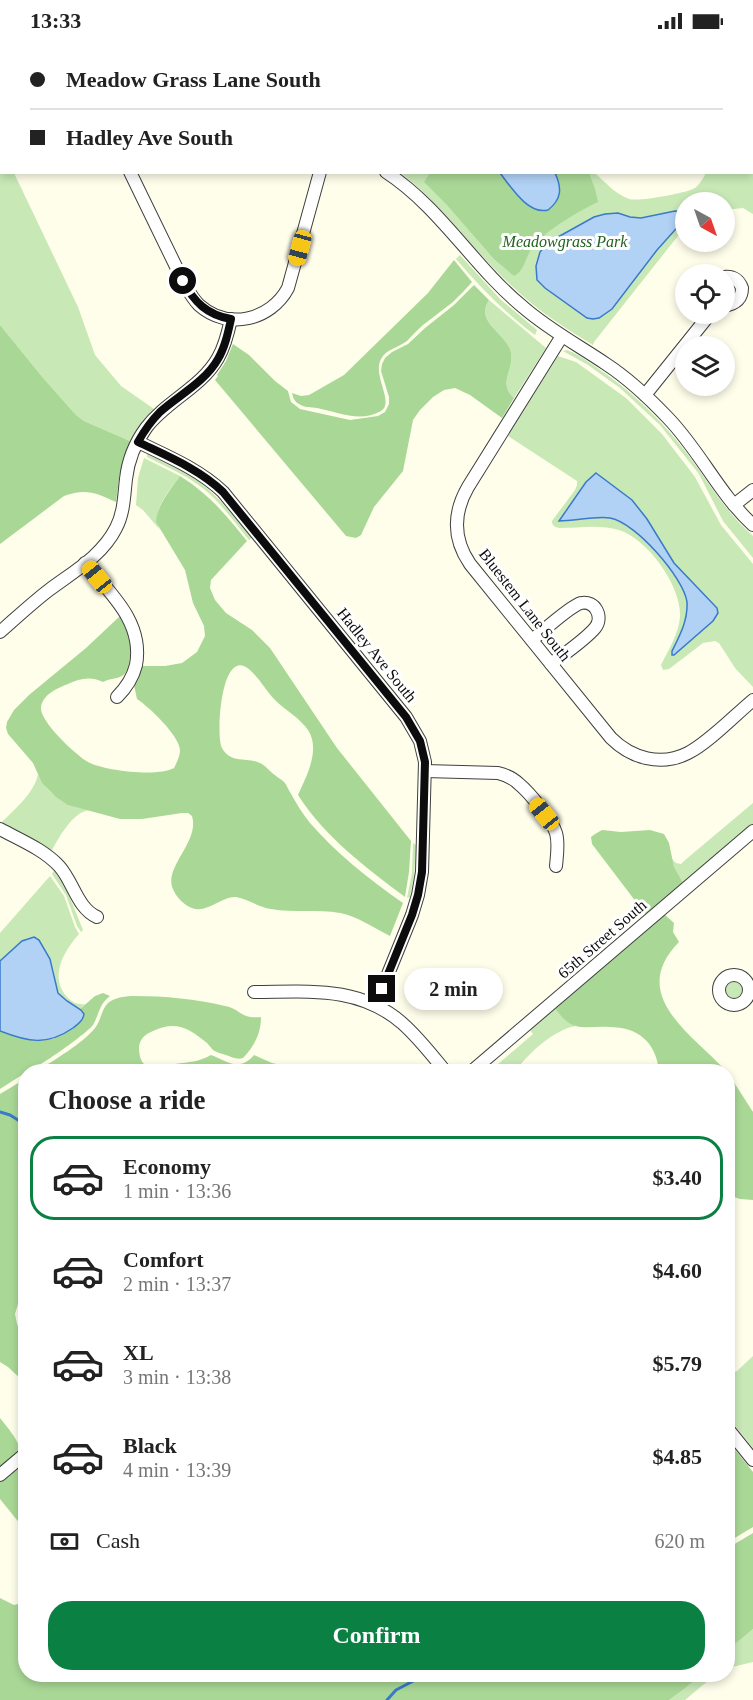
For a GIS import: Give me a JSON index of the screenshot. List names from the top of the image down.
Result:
{
  "streets": {
    "street": ["Bluestem Lane South", "Hadley Ave South", "65th Street South"]
  },
  "parks": ["Meadowgrass Park"],
  "north": "bottom right",
  "page": {
    "status": "13:33",
    "banner": ["Meadow Grass Lane South", "Hadley Ave South"],
    "bubble": "2 min",
    "heading": "Choose a ride",
    "list": [
      {
        "name": "Economy",
        "note": "1 min · 13:36",
        "value": "$3.40"
      },
      {
        "name": "Comfort",
        "note": "2 min · 13:37",
        "value": "$4.60"
      },
      {
        "name": "XL",
        "note": "3 min · 13:38",
        "value": "$5.79"
      },
      {
        "name": "Black",
        "note": "4 min · 13:39",
        "value": "$4.85"
      }
    ],
    "pay": ["Cash", "620 m"],
    "buttons": "Confirm"
  }
}
